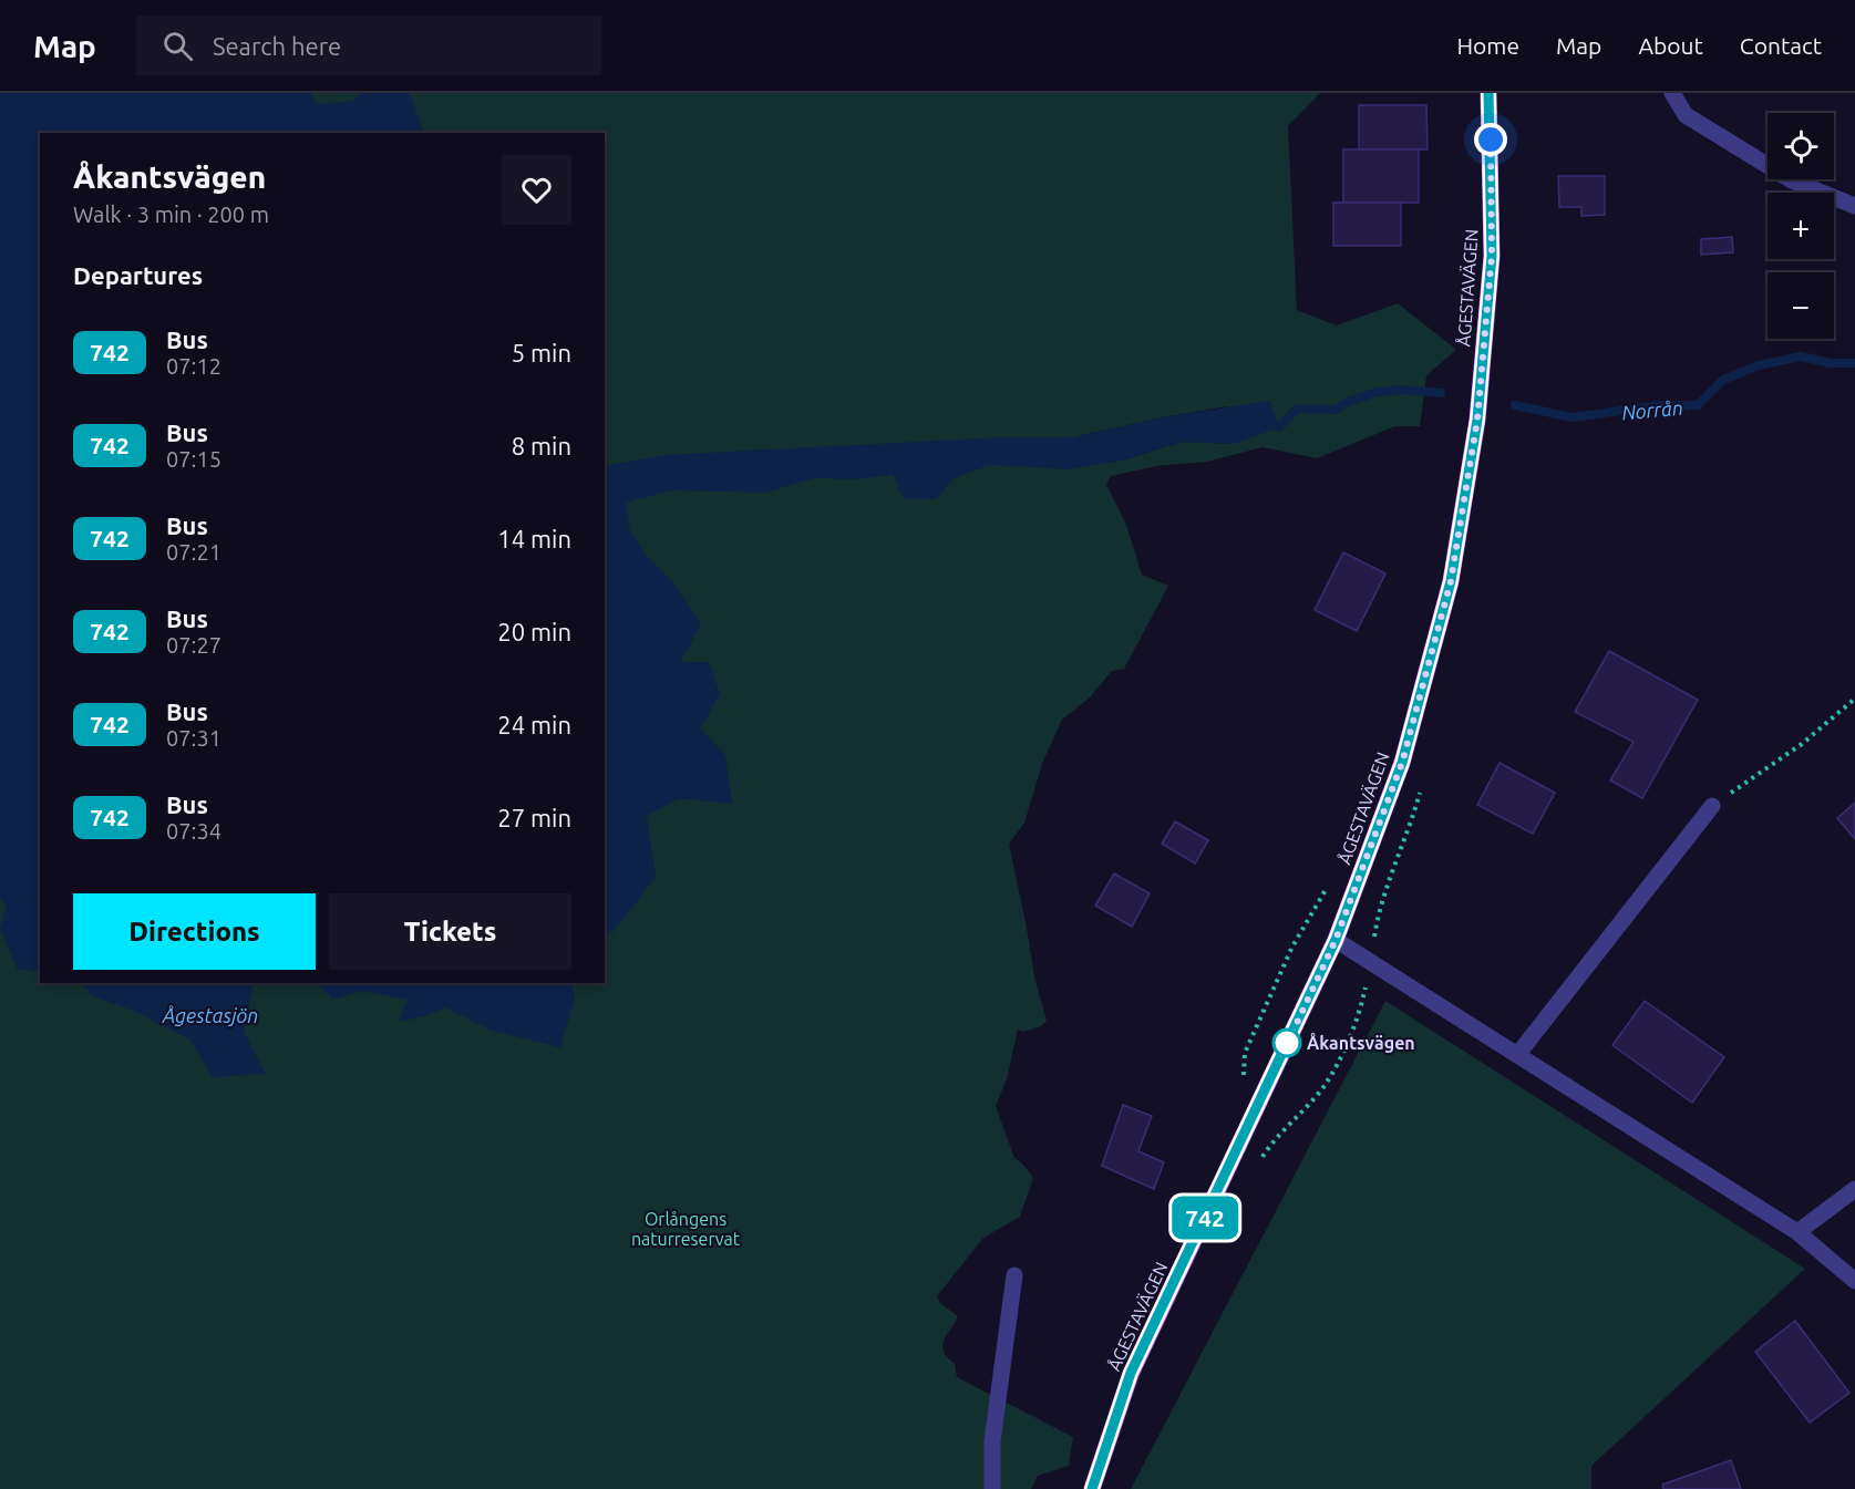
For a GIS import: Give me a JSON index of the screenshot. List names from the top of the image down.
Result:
{
  "streets": {
    "main road": ["ÅGESTAVÄGEN"]
  },
  "water": ["Norrån", "Ågestasjön"],
  "parks": ["Orlångens naturreservat"],
  "places": ["Åkantsvägen"],
  "lines": ["bus line 742"],
  "page": {
    "header": "Map",
    "search": "Search here",
    "nav": [
      "Home",
      "Map",
      "About",
      "Contact"
    ],
    "on_map": "742",
    "map_buttons": ["+", "−"],
    "heading": [
      ["Åkantsvägen", "Walk · 3 min · 200 m"],
      "Departures"
    ],
    "list": [
      {
        "mark": "742",
        "name": "Bus",
        "note": "07:12",
        "value": "5 min"
      },
      {
        "mark": "742",
        "name": "Bus",
        "note": "07:15",
        "value": "8 min"
      },
      {
        "mark": "742",
        "name": "Bus",
        "note": "07:21",
        "value": "14 min"
      },
      {
        "mark": "742",
        "name": "Bus",
        "note": "07:27",
        "value": "20 min"
      },
      {
        "mark": "742",
        "name": "Bus",
        "note": "07:31",
        "value": "24 min"
      },
      {
        "mark": "742",
        "name": "Bus",
        "note": "07:34",
        "value": "27 min"
      }
    ],
    "buttons": ["Directions", "Tickets"]
  }
}
